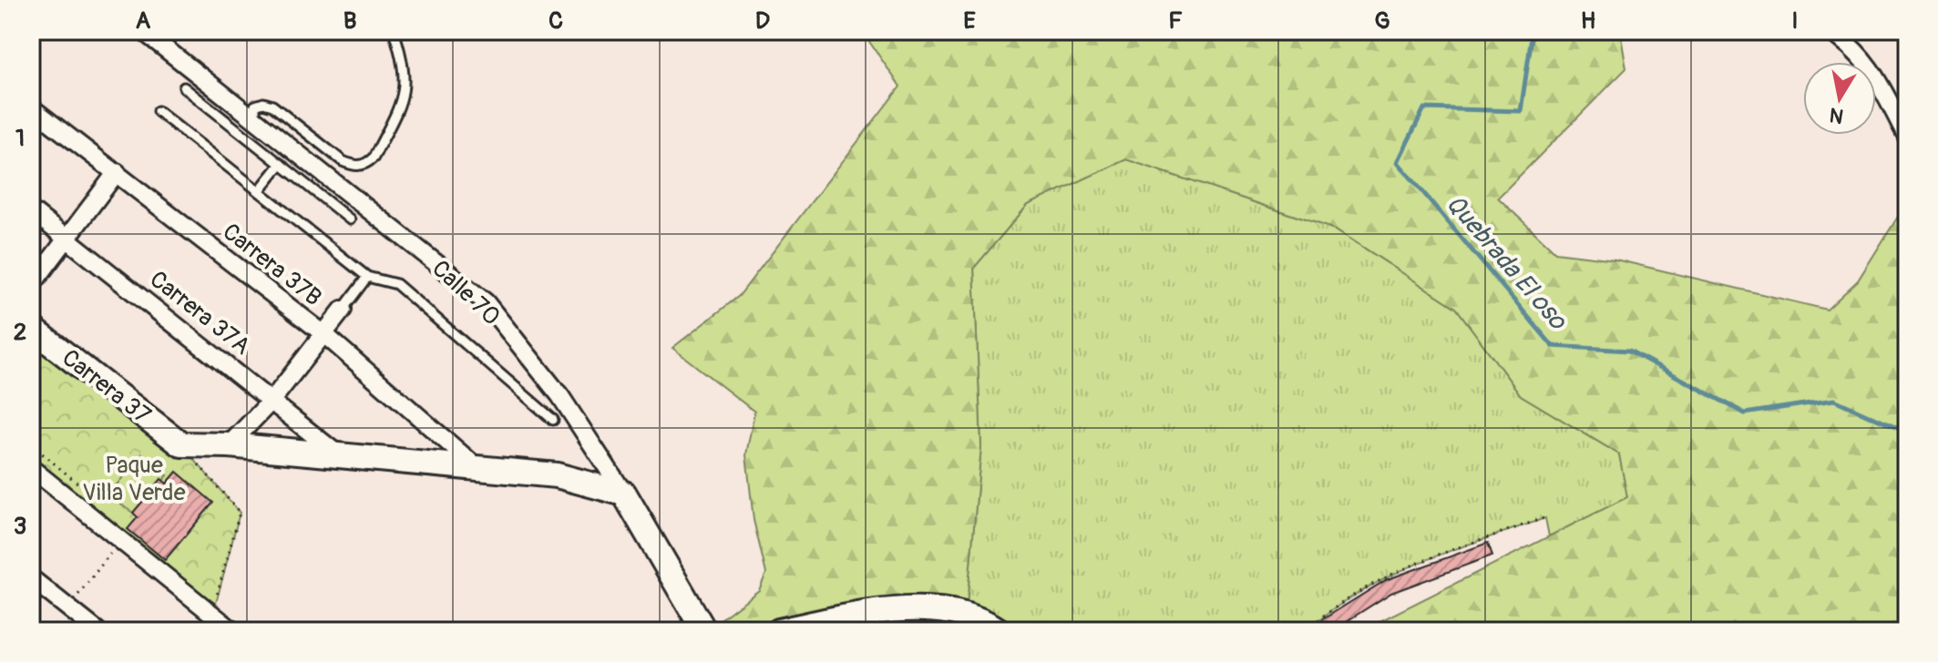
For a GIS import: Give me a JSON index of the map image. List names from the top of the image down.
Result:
{
  "streets": {
    "street": [
      "Carrera 37B",
      "Calle 70",
      "Carrera 37A",
      "Carrera 37"
    ]
  },
  "water": ["Quebrada El oso"],
  "parks": ["Paque Villa Verde"],
  "north": "bottom",
  "grid": {
    "columns": [
      "A",
      "B",
      "C",
      "D",
      "E",
      "F",
      "G",
      "H",
      "I"
    ],
    "rows": ["1", "2", "3"]
  }
}
